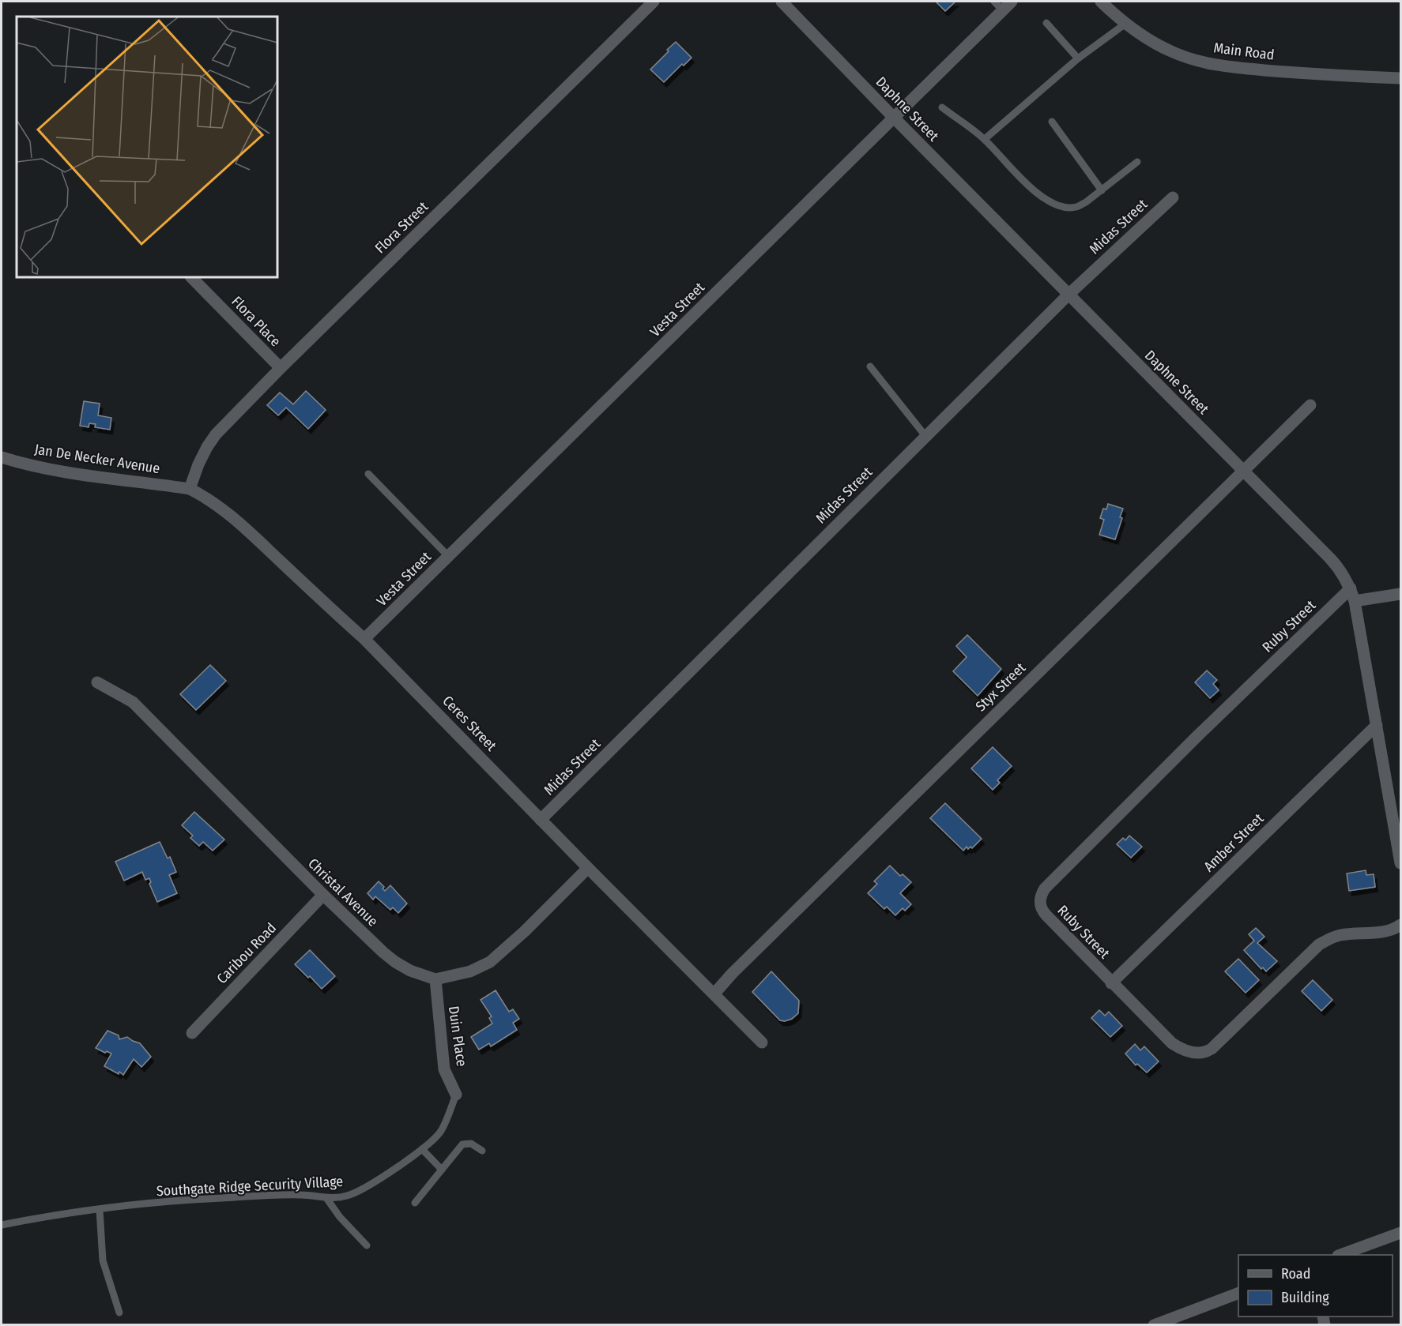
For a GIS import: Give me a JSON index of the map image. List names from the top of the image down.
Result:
{
  "streets": {
    "street": [
      "Main Road",
      "Daphne Street",
      "Midas Street",
      "Flora Street",
      "Vesta Street",
      "Flora Place",
      "Jan De Necker Avenue",
      "Ruby Street",
      "Styx Street",
      "Ceres Street",
      "Amber Street",
      "Christal Avenue",
      "Caribou Road",
      "Duin Place"
    ],
    "lane": ["Southgate Ridge Security Village"]
  },
  "crossings": [
    ["Daphne Street", "Midas Street"],
    ["Daphne Street", "Vesta Street"],
    ["Daphne Street", "Ruby Street"],
    ["Daphne Street", "Styx Street"],
    ["Daphne Street", "Amber Street"],
    ["Midas Street", "Ceres Street"],
    ["Flora Street", "Flora Place"],
    ["Flora Street", "Jan De Necker Avenue"],
    ["Flora Street", "Ceres Street"],
    ["Vesta Street", "Ceres Street"],
    ["Jan De Necker Avenue", "Ceres Street"],
    ["Ruby Street", "Amber Street"],
    ["Styx Street", "Ceres Street"],
    ["Christal Avenue", "Caribou Road"],
    ["Christal Avenue", "Duin Place"],
    ["Duin Place", "Southgate Ridge Security Village"]
  ],
  "legend": ["Road", "Building"]
}
